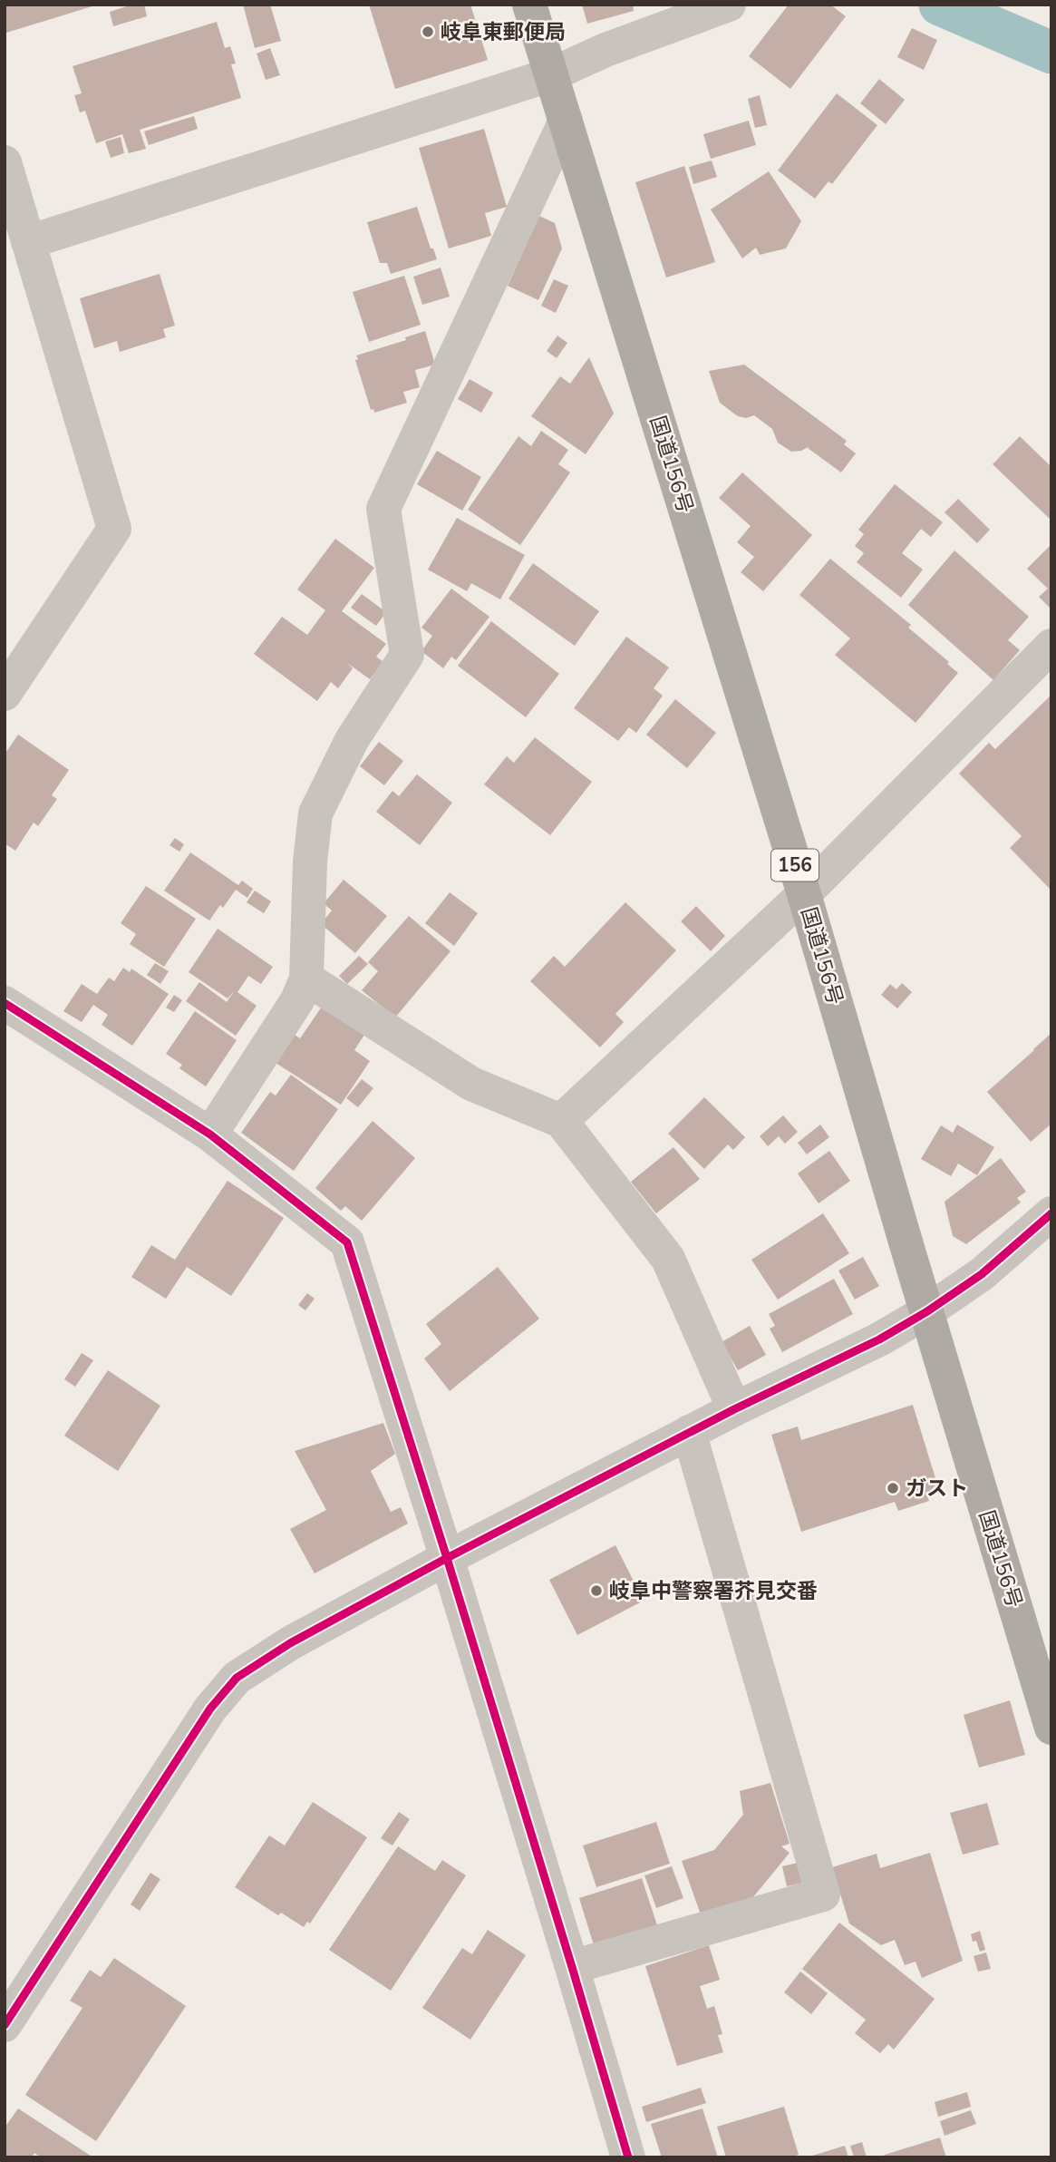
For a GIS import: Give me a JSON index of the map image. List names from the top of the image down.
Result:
{
  "streets": {
    "highway": ["国道156号", "156"]
  },
  "places": ["岐阜東郵便局", "ガスト", "岐阜中警察署芥見交番"]
}
